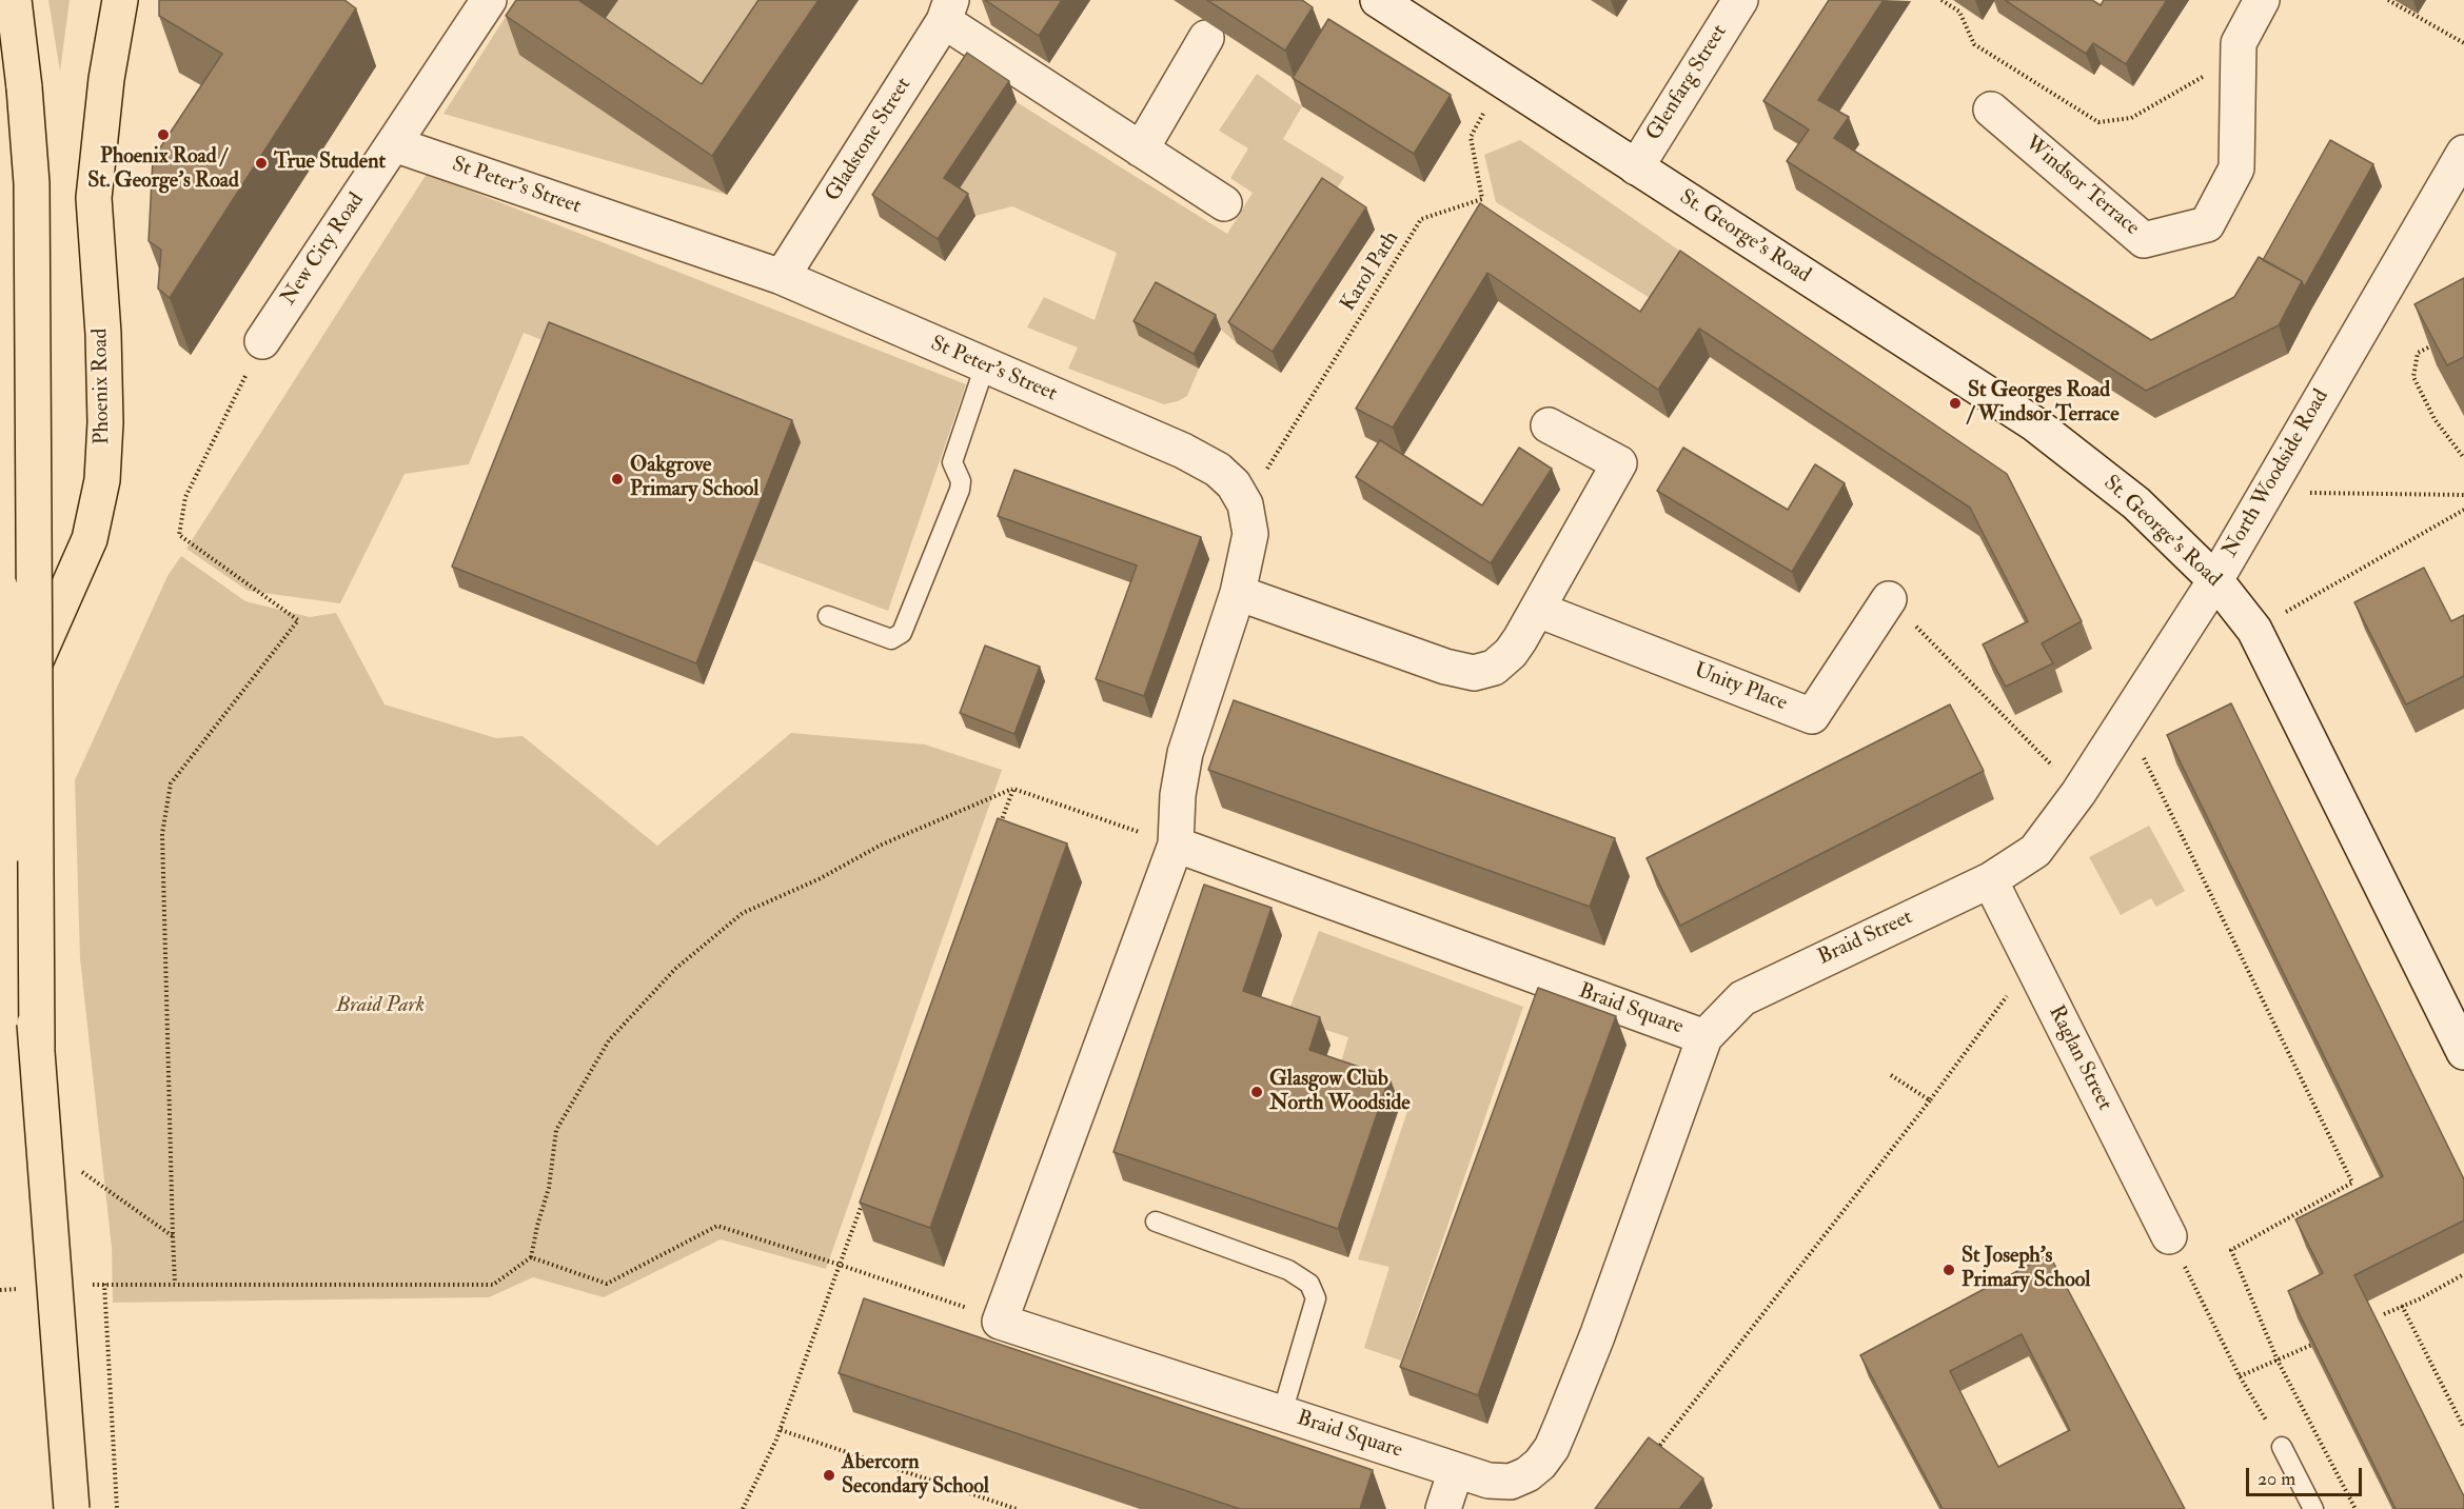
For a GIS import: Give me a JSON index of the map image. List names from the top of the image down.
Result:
{
  "streets": {
    "main road": ["Phoenix Road"],
    "street": [
      "Glenfarg Street",
      "Gladstone Street",
      "St Peter's Street",
      "Windsor Terrace",
      "St. George's Road",
      "New City Road",
      "North Woodside Road",
      "Unity Place",
      "Braid Street",
      "Braid Square",
      "Raglan Street"
    ],
    "path": ["Karol Path"]
  },
  "crossings": [
    ["Glenfarg Street", "St. George's Road"],
    ["Gladstone Street", "St Peter's Street"],
    ["St Peter's Street", "New City Road"],
    ["St Peter's Street", "Karol Path"],
    ["St Peter's Street", "Braid Square"],
    ["St. George's Road", "Karol Path"],
    ["St. George's Road", "North Woodside Road"],
    ["North Woodside Road", "Braid Street"],
    ["Braid Street", "Braid Square"],
    ["Braid Street", "Raglan Street"]
  ],
  "parks": ["Braid Park"],
  "places": [
    "Phoenix Road / St. George's Road",
    "True Student",
    "St Georges Road / Windsor Terrace",
    "Oakgrove Primary School",
    "Glasgow Club North Woodside",
    "St Joseph's Primary School",
    "Abercorn Secondary School"
  ],
  "scale_bar": "20 m"
}
